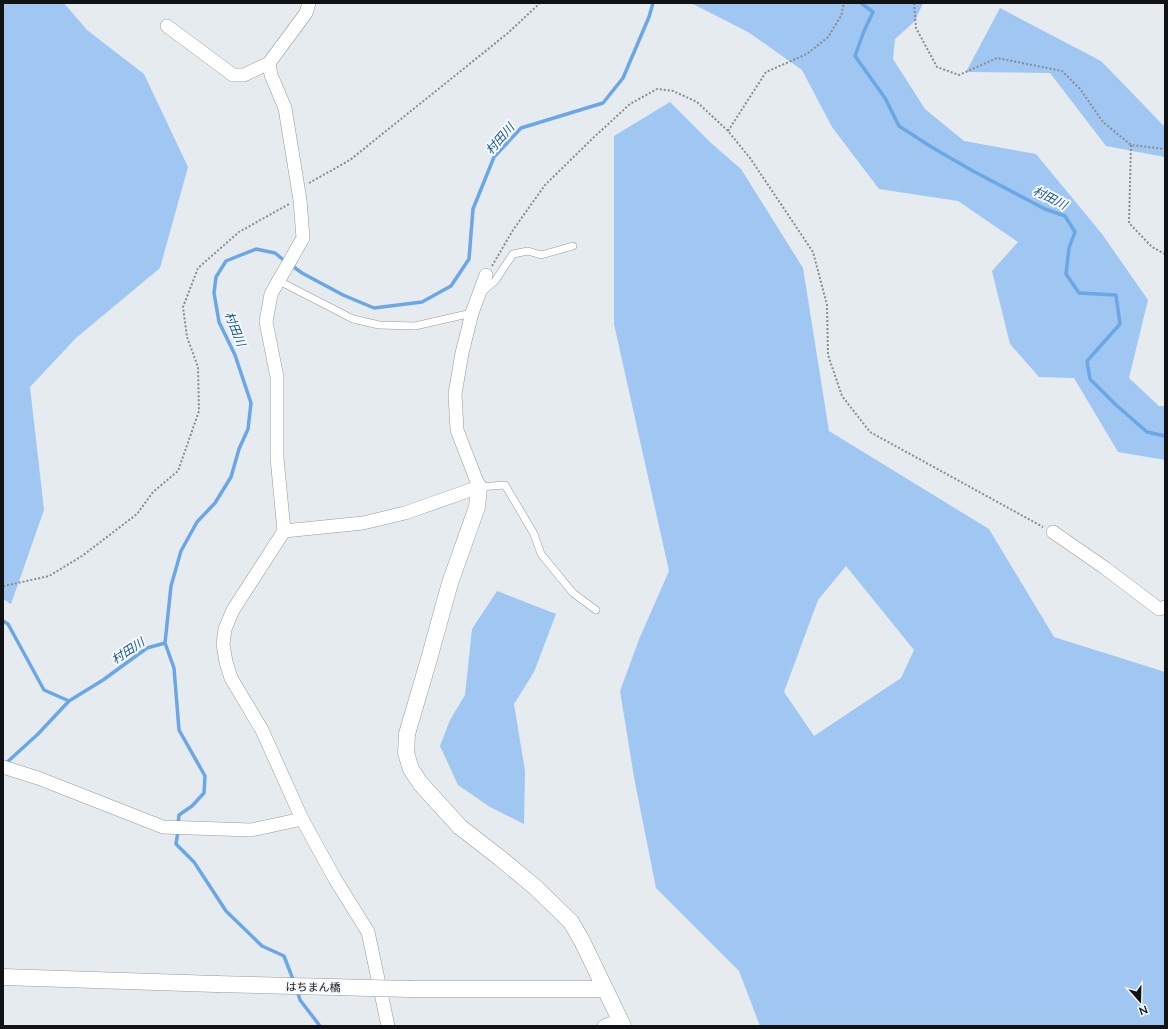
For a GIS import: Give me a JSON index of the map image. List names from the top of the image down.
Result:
{
  "streets": {
    "street": ["はちまん橋"]
  },
  "water": ["村田川"],
  "north": "bottom"
}
